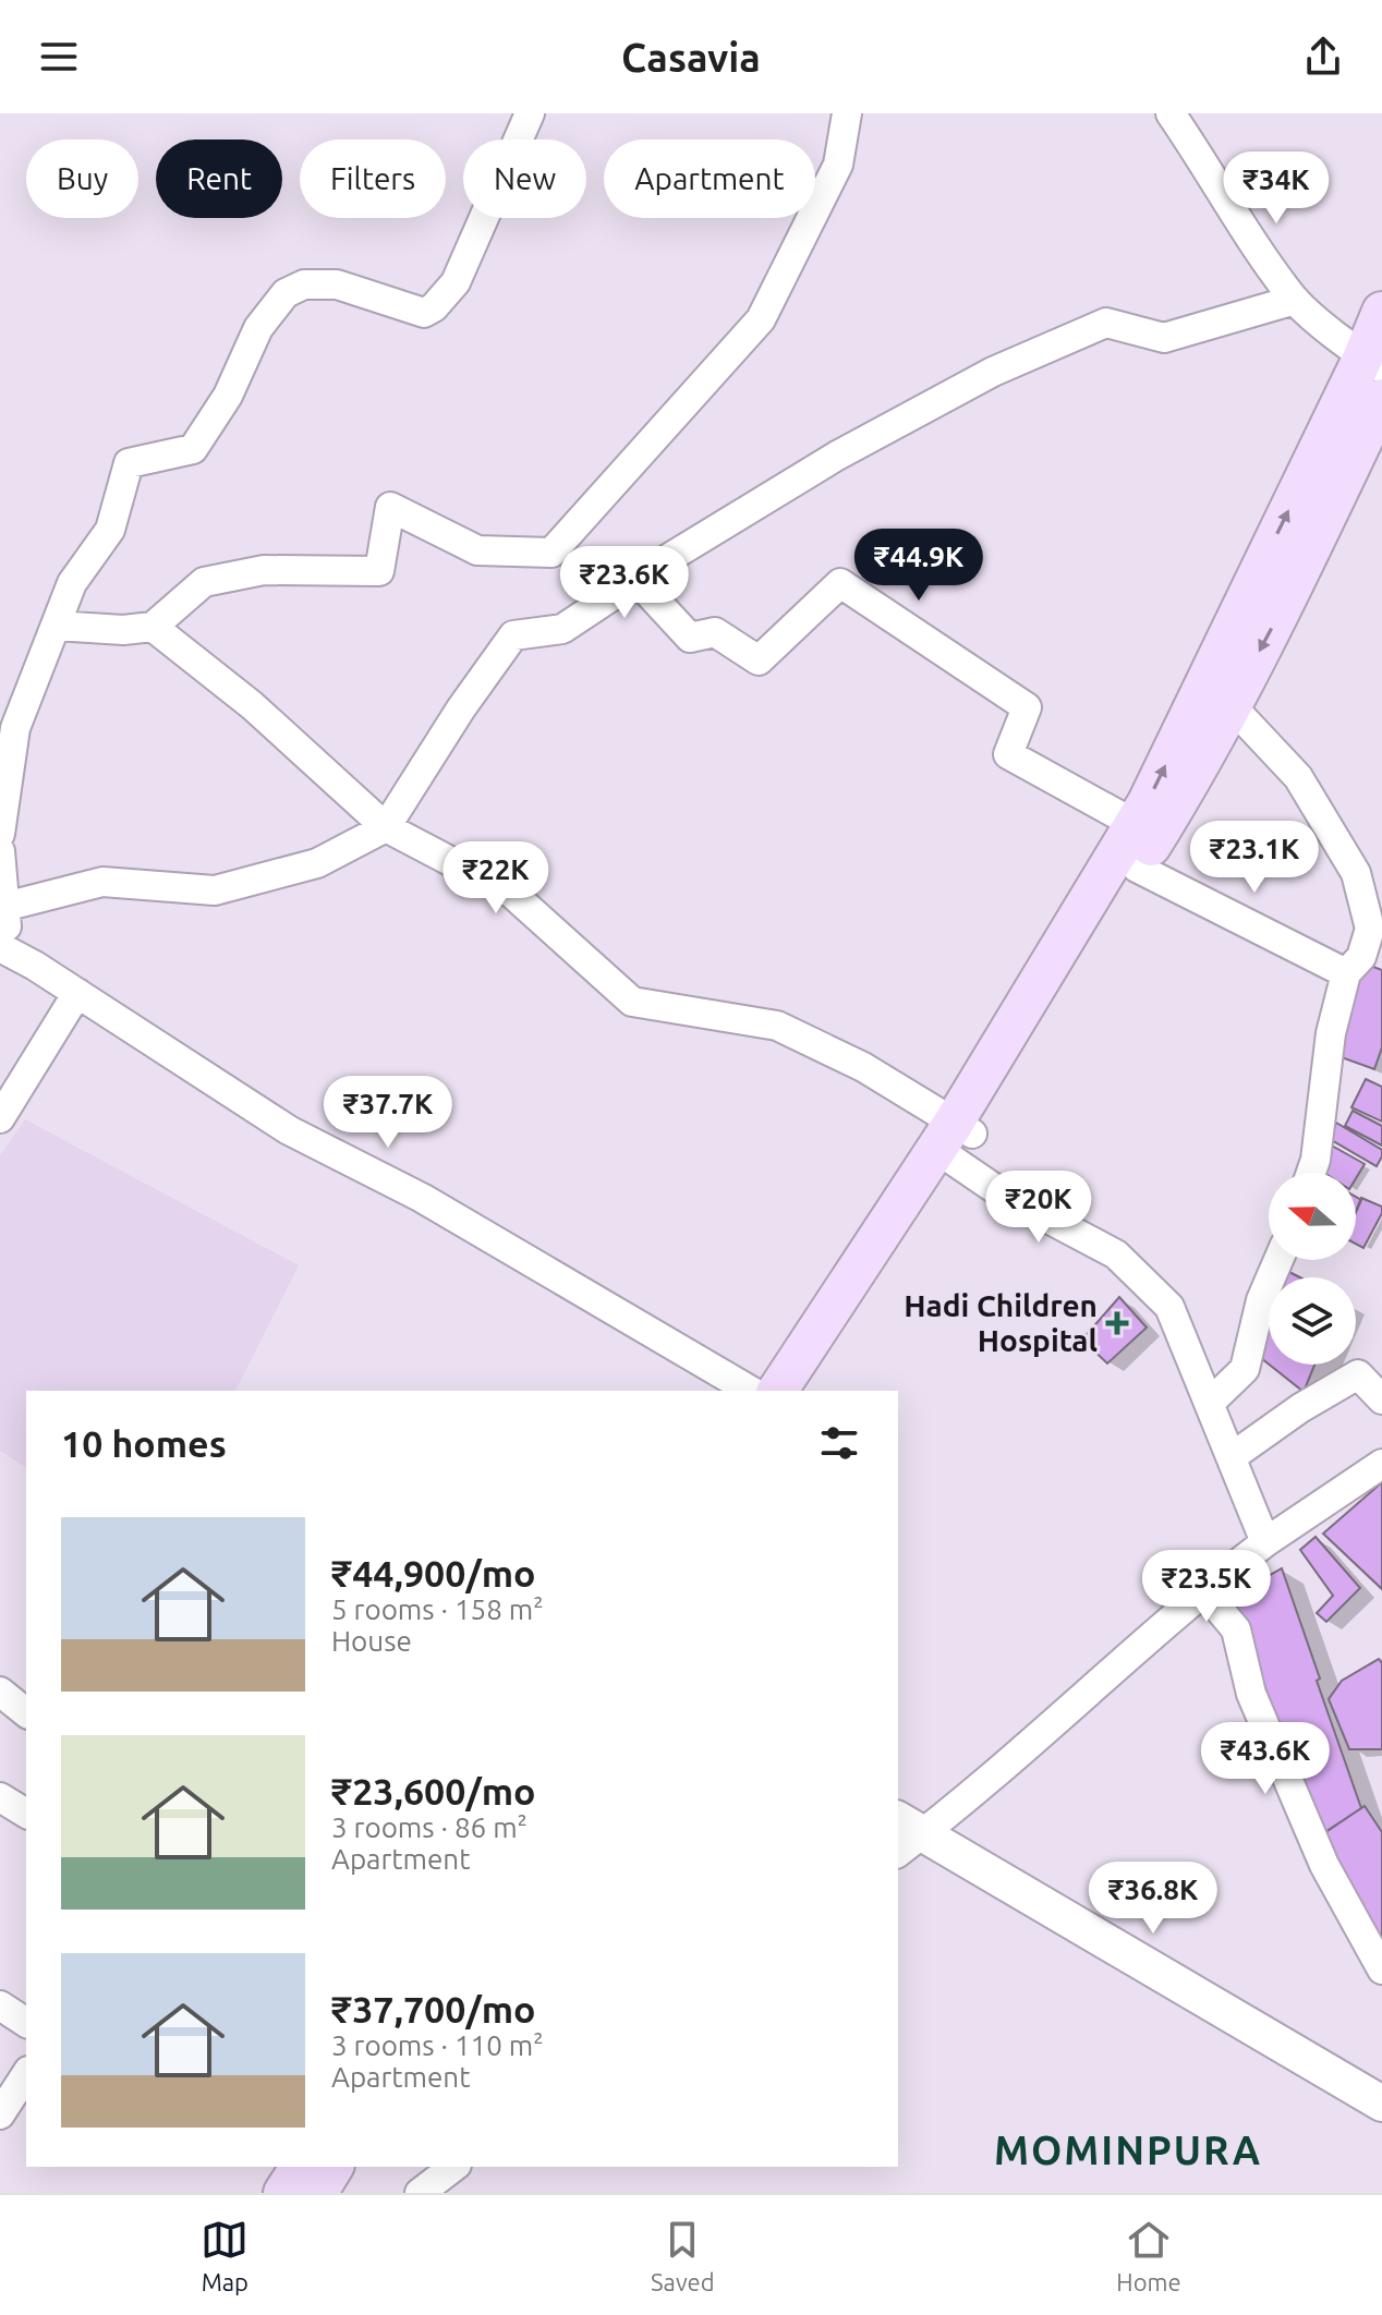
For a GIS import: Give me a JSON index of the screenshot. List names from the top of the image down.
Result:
{
  "districts": ["MOMINPURA"],
  "places": {
    "health": ["Hadi Children Hospital"]
  },
  "north": "left",
  "page": {
    "header": "Casavia",
    "chip": [
      "Buy",
      "Rent",
      "Filters",
      "New",
      "Apartment"
    ],
    "price": [
      "₹34K",
      "₹44.9K",
      "₹23.6K",
      "₹23.1K",
      "₹22K",
      "₹37.7K",
      "₹20K",
      "₹23.5K",
      "₹43.6K",
      "₹36.8K"
    ],
    "heading": "10 homes",
    "list": [
      {
        "name": "₹44,900/mo",
        "note": "5 rooms · 158 m² · House"
      },
      {
        "name": "₹23,600/mo",
        "note": "3 rooms · 86 m² · Apartment"
      },
      {
        "name": "₹37,700/mo",
        "note": "3 rooms · 110 m² · Apartment"
      }
    ],
    "tabs": ["Map", "Saved", "Home"]
  }
}
